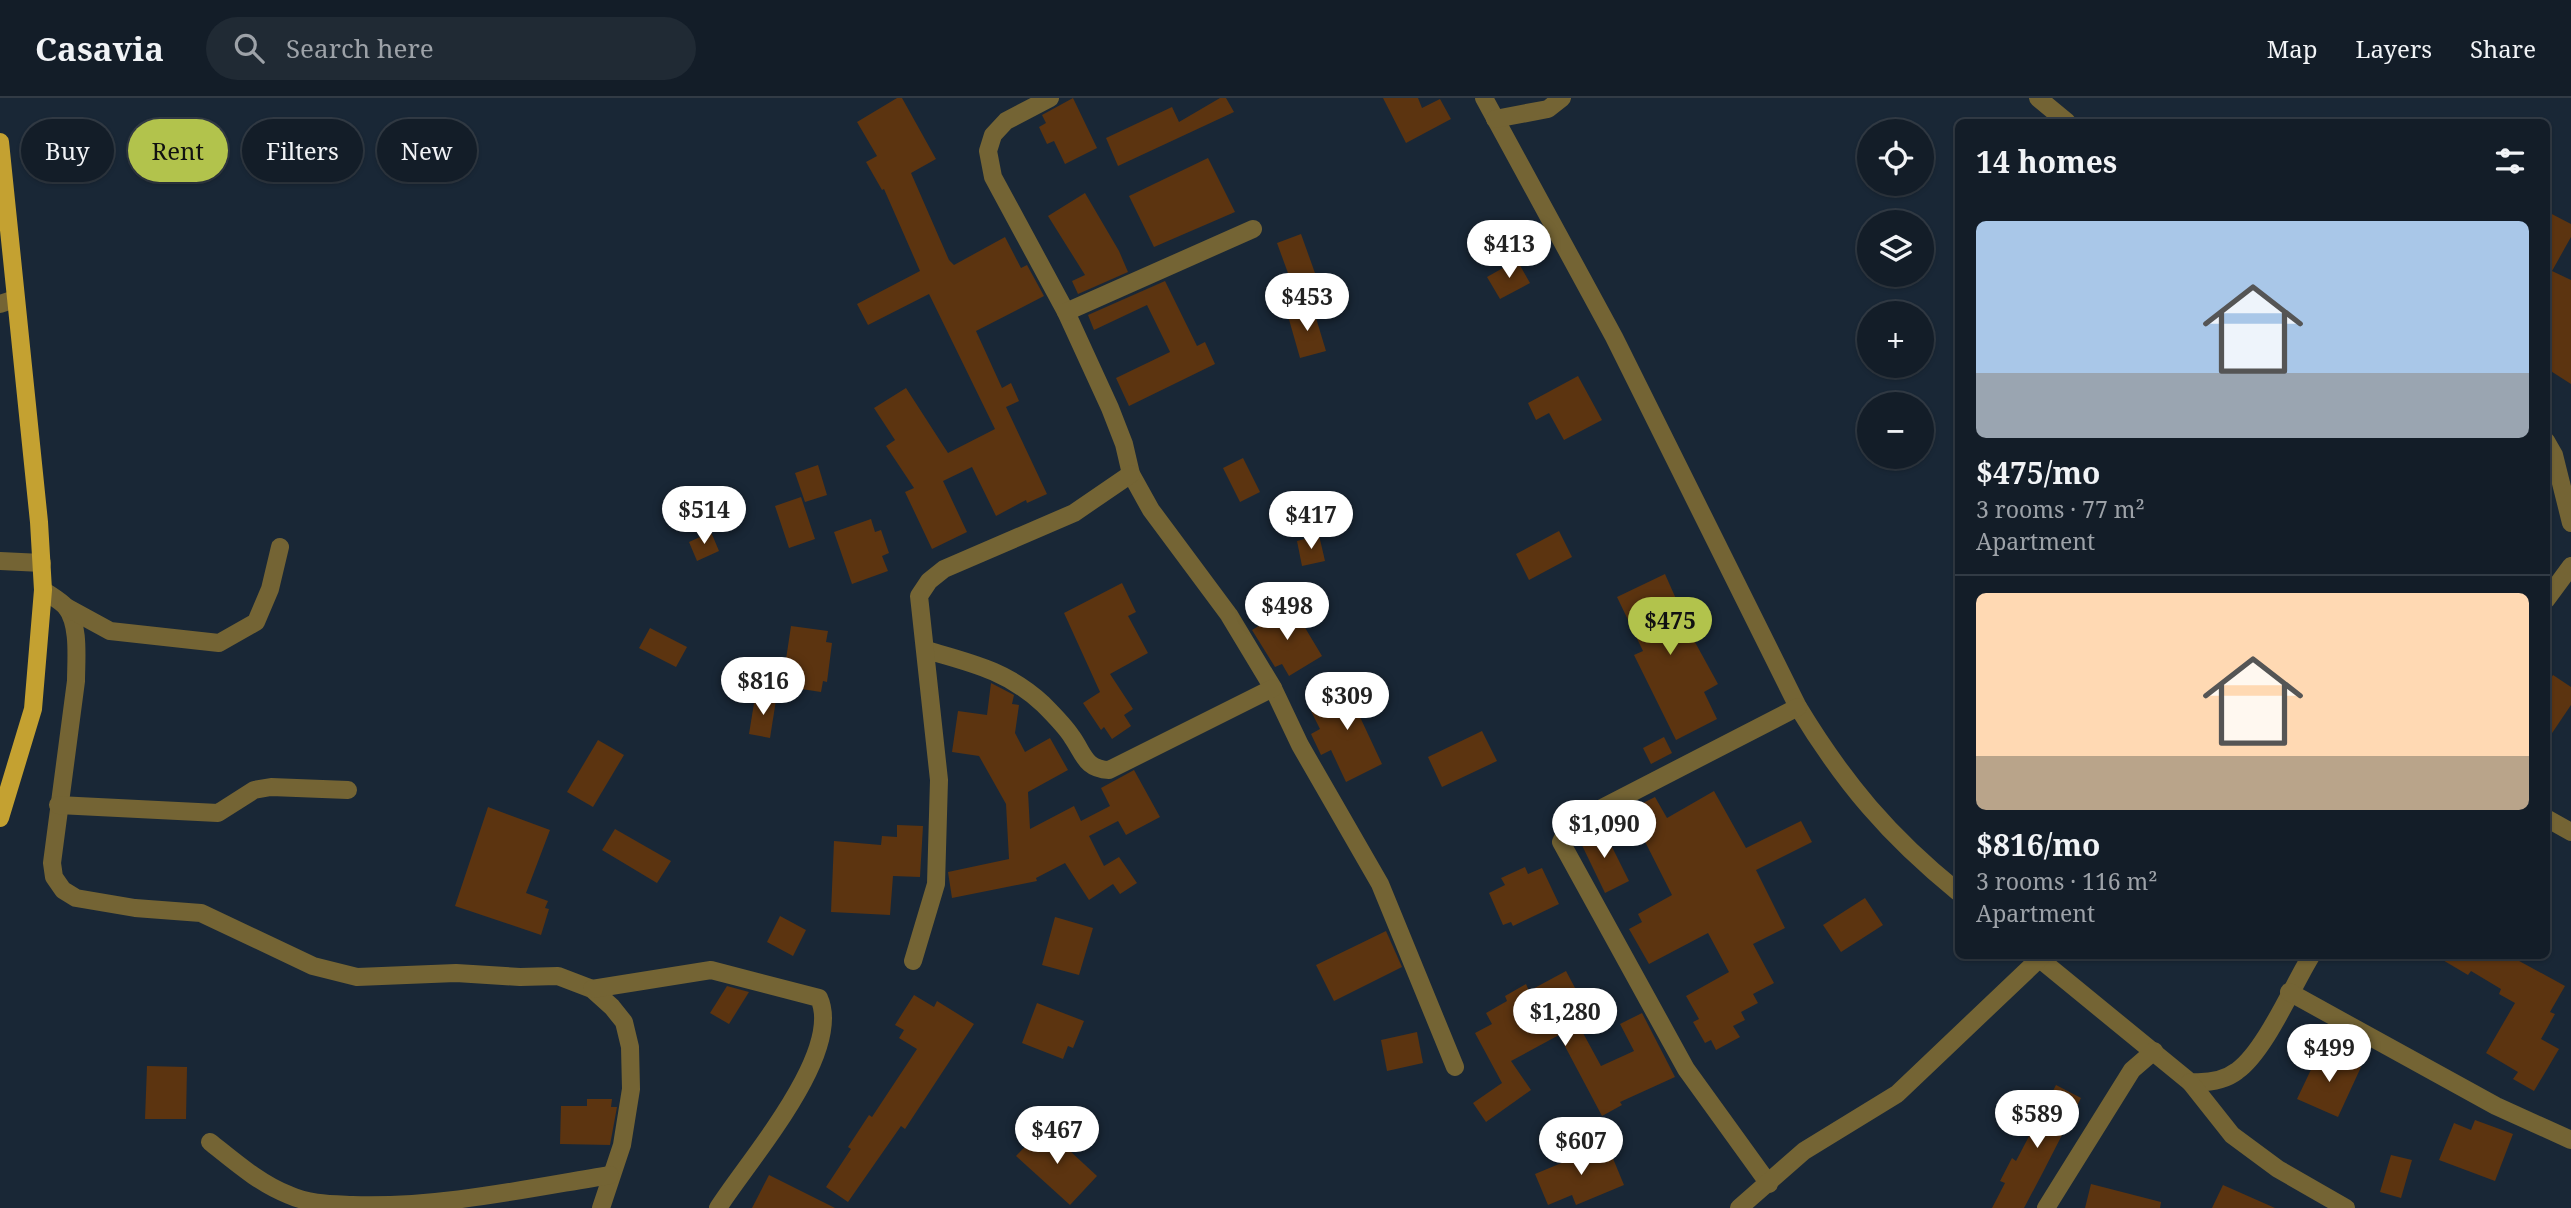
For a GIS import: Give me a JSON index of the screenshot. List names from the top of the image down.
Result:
{
  "page": {
    "header": "Casavia",
    "search": "Search here",
    "nav": ["Map", "Layers", "Share"],
    "map_buttons": ["+", "−"],
    "chip": [
      "Buy",
      "Rent",
      "Filters",
      "New"
    ],
    "heading": "14 homes",
    "list": [
      {
        "name": "$475/mo",
        "note": "3 rooms · 77 m² · Apartment"
      },
      {
        "name": "$816/mo",
        "note": "3 rooms · 116 m² · Apartment"
      }
    ],
    "price": [
      "$413",
      "$453",
      "$514",
      "$417",
      "$498",
      "$475",
      "$816",
      "$309",
      "$1,090",
      "$1,280",
      "$499",
      "$589",
      "$467",
      "$607"
    ]
  }
}
